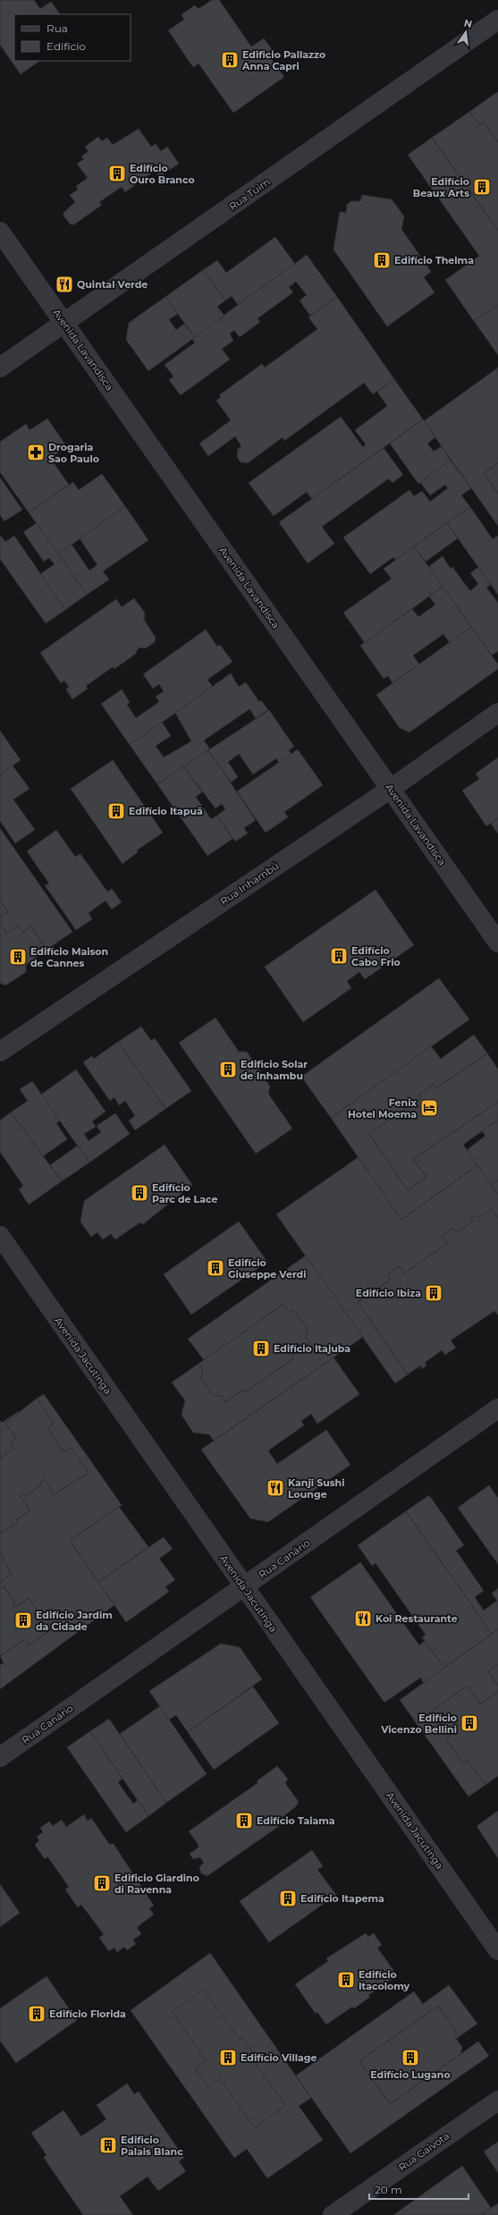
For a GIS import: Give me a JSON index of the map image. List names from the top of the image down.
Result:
{
  "streets": {
    "street": [
      "Rua Tuim",
      "Avenida Lavandisca",
      "Rua Inhambú",
      "Avenida Jacutinga",
      "Rua Canário",
      "Rua Gaivota"
    ]
  },
  "crossings": [
    ["Rua Tuim", "Avenida Lavandisca"],
    ["Avenida Lavandisca", "Rua Inhambú"],
    ["Avenida Jacutinga", "Rua Canário"]
  ],
  "places": {
    "building": [
      "Edificio Pallazzo Anna Capri",
      "Edifício Ouro Branco",
      "Edifício Beaux Arts",
      "Edifício Thelma",
      "Edifício Itapuã",
      "Edifício Cabo Frio",
      "Edifício Maison de Cannes",
      "Edificio Solar de Inhambu",
      "Edifício Parc de Lace",
      "Edifício Giuseppe Verdi",
      "Edifício Ibiza",
      "Edifício Itajuba",
      "Edifício Jardim da Cidade",
      "Edifício Vicenzo Bellini",
      "Edifício Taiama",
      "Edificio Giardino di Ravenna",
      "Edifício Itapema",
      "Edifício Itacolomy",
      "Edifício Florida",
      "Edifício Village",
      "Edifício Lugano",
      "Edificio Palais Blanc"
    ],
    "restaurant": ["Quintal Verde", "Kanji Sushi Lounge", "Koi Restaurante"],
    "pharmacy": ["Drogaria Sao Paulo"],
    "hotel": ["Fenix Hotel Moema"]
  },
  "legend": ["Rua", "Edifício"],
  "scale_bar": "20 m",
  "north": "top"
}
